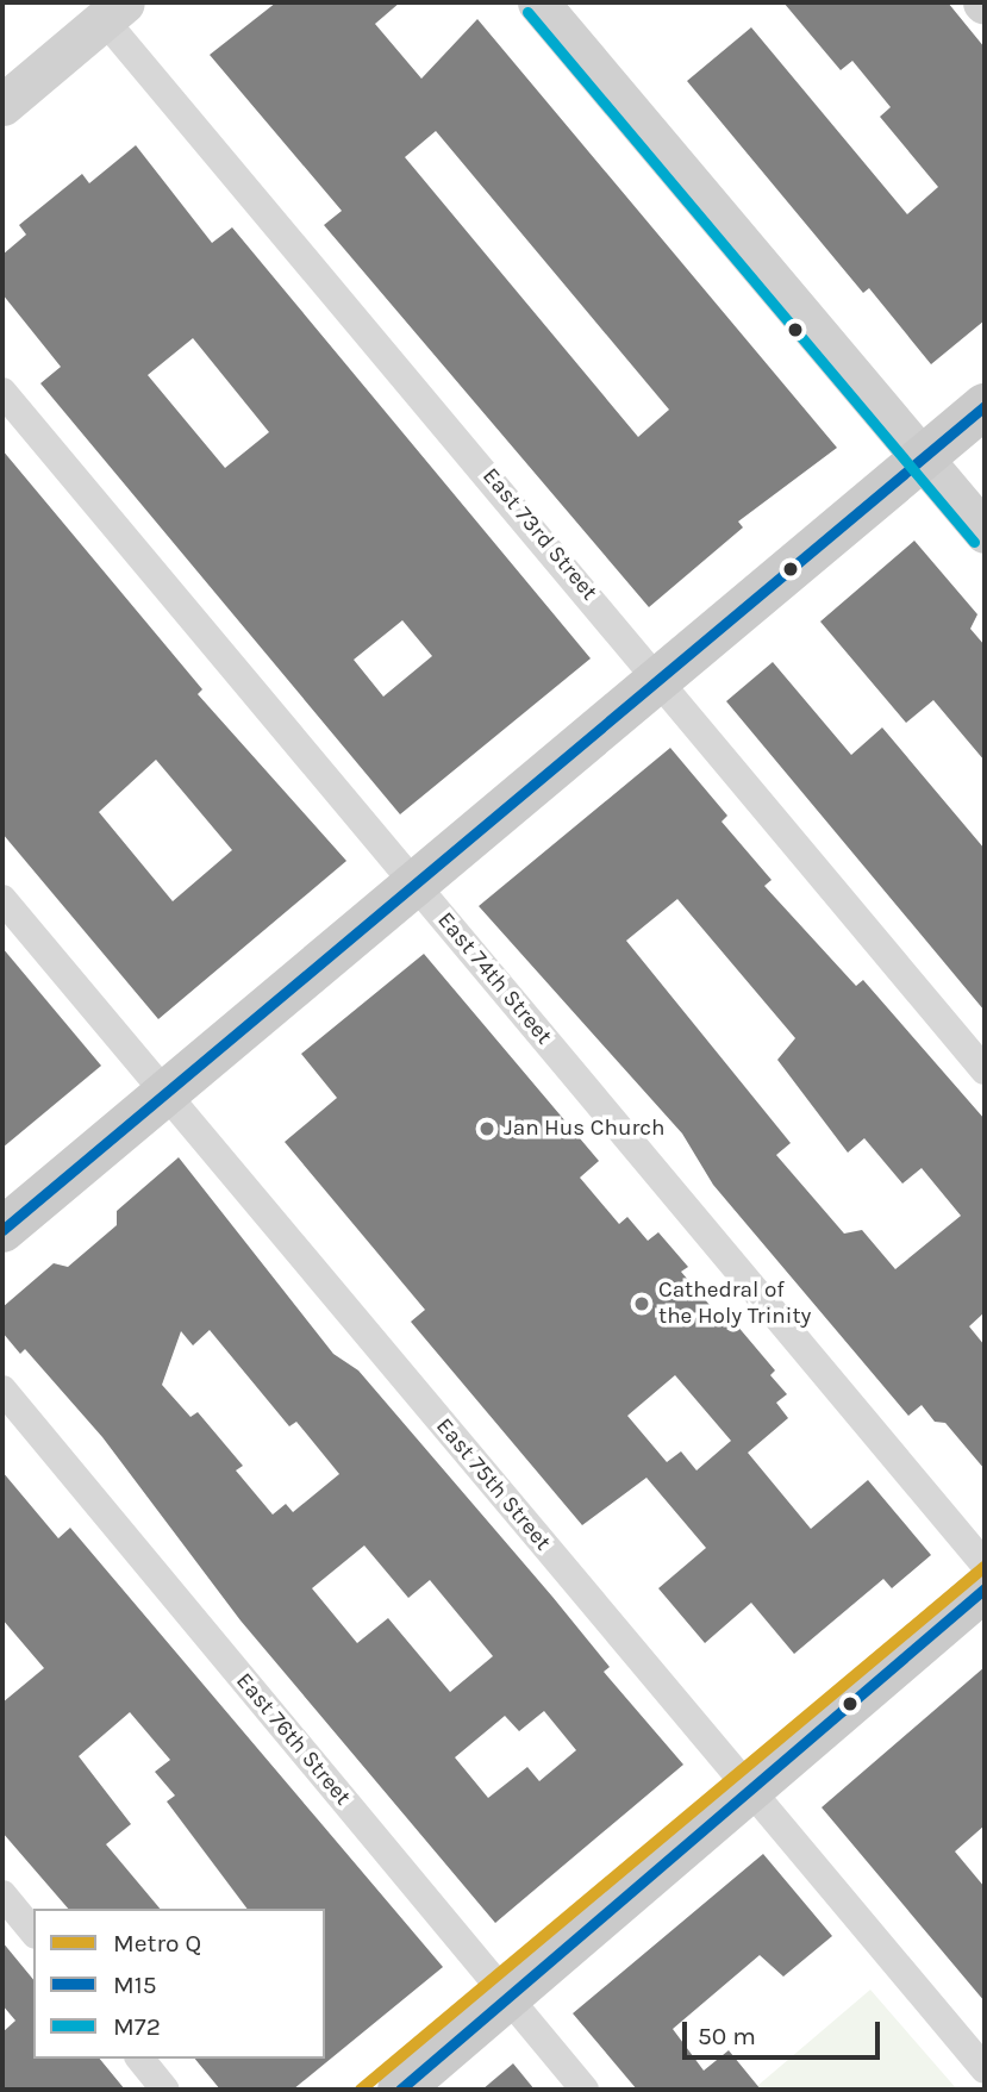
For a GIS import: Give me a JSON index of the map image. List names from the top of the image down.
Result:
{
  "streets": {
    "street": [
      "East 73rd Street",
      "East 74th Street",
      "East 75th Street",
      "East 76th Street"
    ]
  },
  "places": ["Jan Hus Church", "Cathedral of the Holy Trinity"],
  "lines": ["transit line M72", "transit line M15", "metro line Q"],
  "legend": ["Metro Q", "M15", "M72"],
  "scale_bar": "50 m"
}
